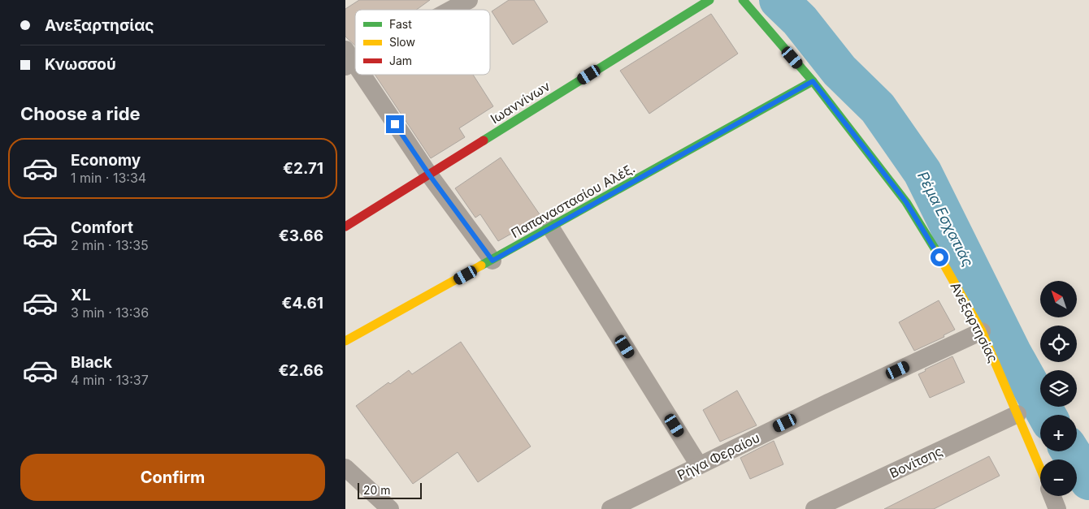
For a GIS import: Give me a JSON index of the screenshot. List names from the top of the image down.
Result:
{
  "streets": {
    "street": [
      "Ιωαννίνων",
      "Παπαναστασίου Αλέξ.",
      "Ανεξαρτησίας",
      "Ρήγα Φεραίου",
      "Βονίτσης"
    ]
  },
  "crossings": [
    ["Παπαναστασίου Αλέξ.", "Ανεξαρτησίας"],
    ["Ανεξαρτησίας", "Ρήγα Φεραίου"],
    ["Ανεξαρτησίας", "Βονίτσης"]
  ],
  "water": ["Ρέμα Εσχατιάς"],
  "legend": ["Fast", "Slow", "Jam"],
  "scale_bar": "20 m",
  "north": "top left",
  "page": {
    "banner": ["Ανεξαρτησίας", "Κνωσσού"],
    "heading": "Choose a ride",
    "list": [
      {
        "name": "Economy",
        "note": "1 min · 13:34",
        "value": "€2.71"
      },
      {
        "name": "Comfort",
        "note": "2 min · 13:35",
        "value": "€3.66"
      },
      {
        "name": "XL",
        "note": "3 min · 13:36",
        "value": "€4.61"
      },
      {
        "name": "Black",
        "note": "4 min · 13:37",
        "value": "€2.66"
      }
    ],
    "map_buttons": ["+", "−"],
    "buttons": "Confirm",
    "scale": "20 m"
  }
}
